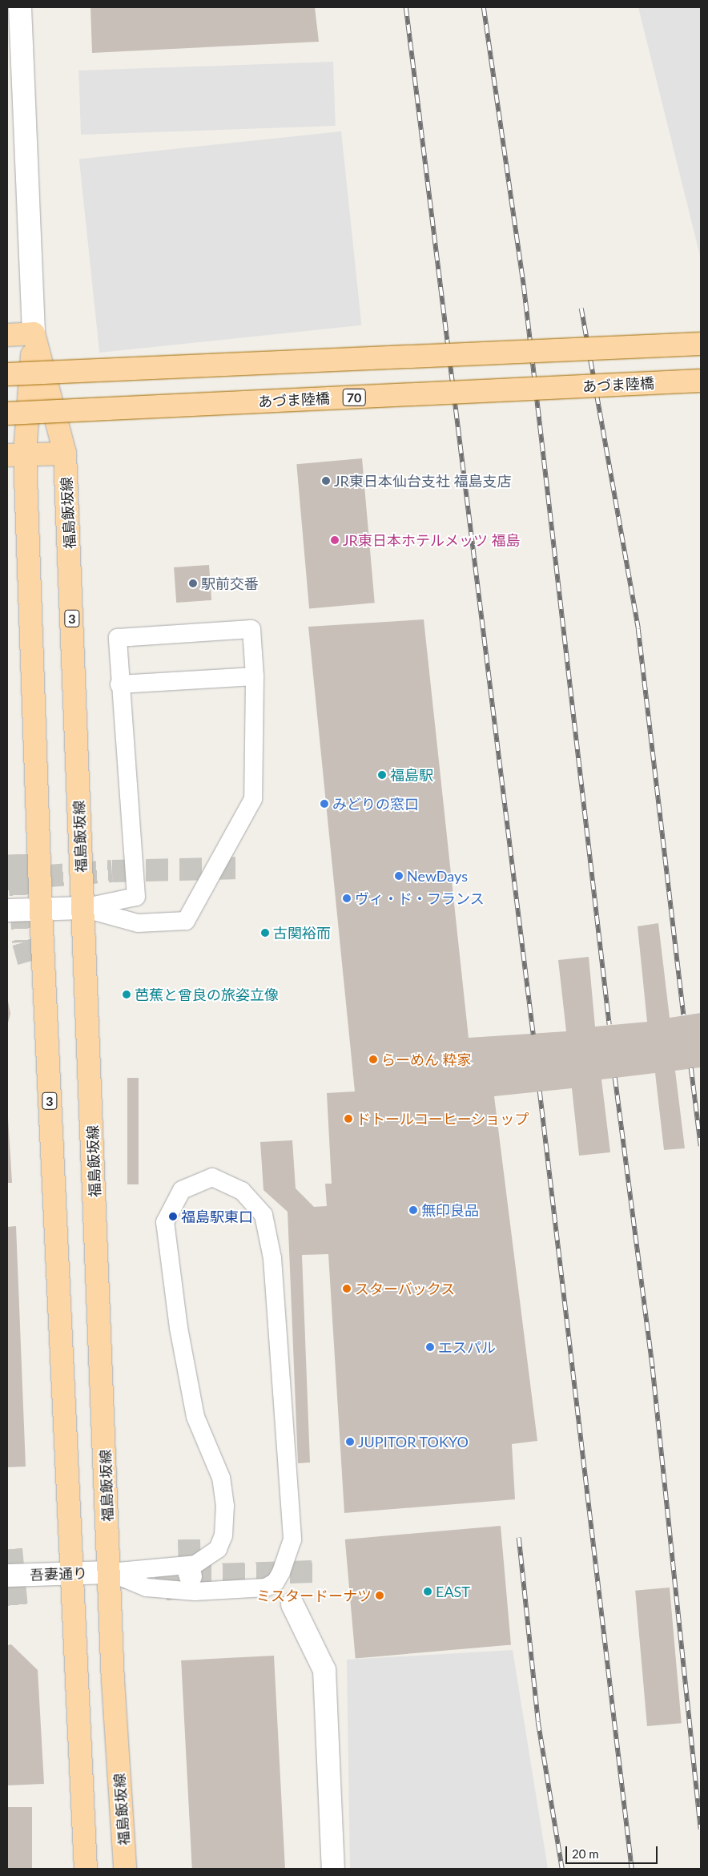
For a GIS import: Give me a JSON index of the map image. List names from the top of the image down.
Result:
{
  "streets": {
    "main road": [
      "あづま陸橋",
      "70",
      "福島飯坂線",
      "3"
    ],
    "street": ["吾妻通り"]
  },
  "crossings": [
    ["福島飯坂線", "3"],
    ["福島飯坂線", "吾妻通り"],
    ["3", "吾妻通り"]
  ],
  "places": [
    "JR東日本仙台支社 福島支店",
    "JR東日本ホテルメッツ 福島",
    "駅前交番",
    "福島駅",
    "みどりの窓口",
    "NewDays",
    "ヴィ・ド・フランス",
    "古関裕而",
    "芭蕉と曾良の旅姿立像",
    "らーめん 粋家",
    "ドトールコーヒーショップ",
    "無印良品",
    "福島駅東口",
    "スターバックス",
    "エスパル",
    "JUPITOR TOKYO",
    "EAST",
    "ミスタードーナツ"
  ],
  "scale_bar": "20 m"
}
